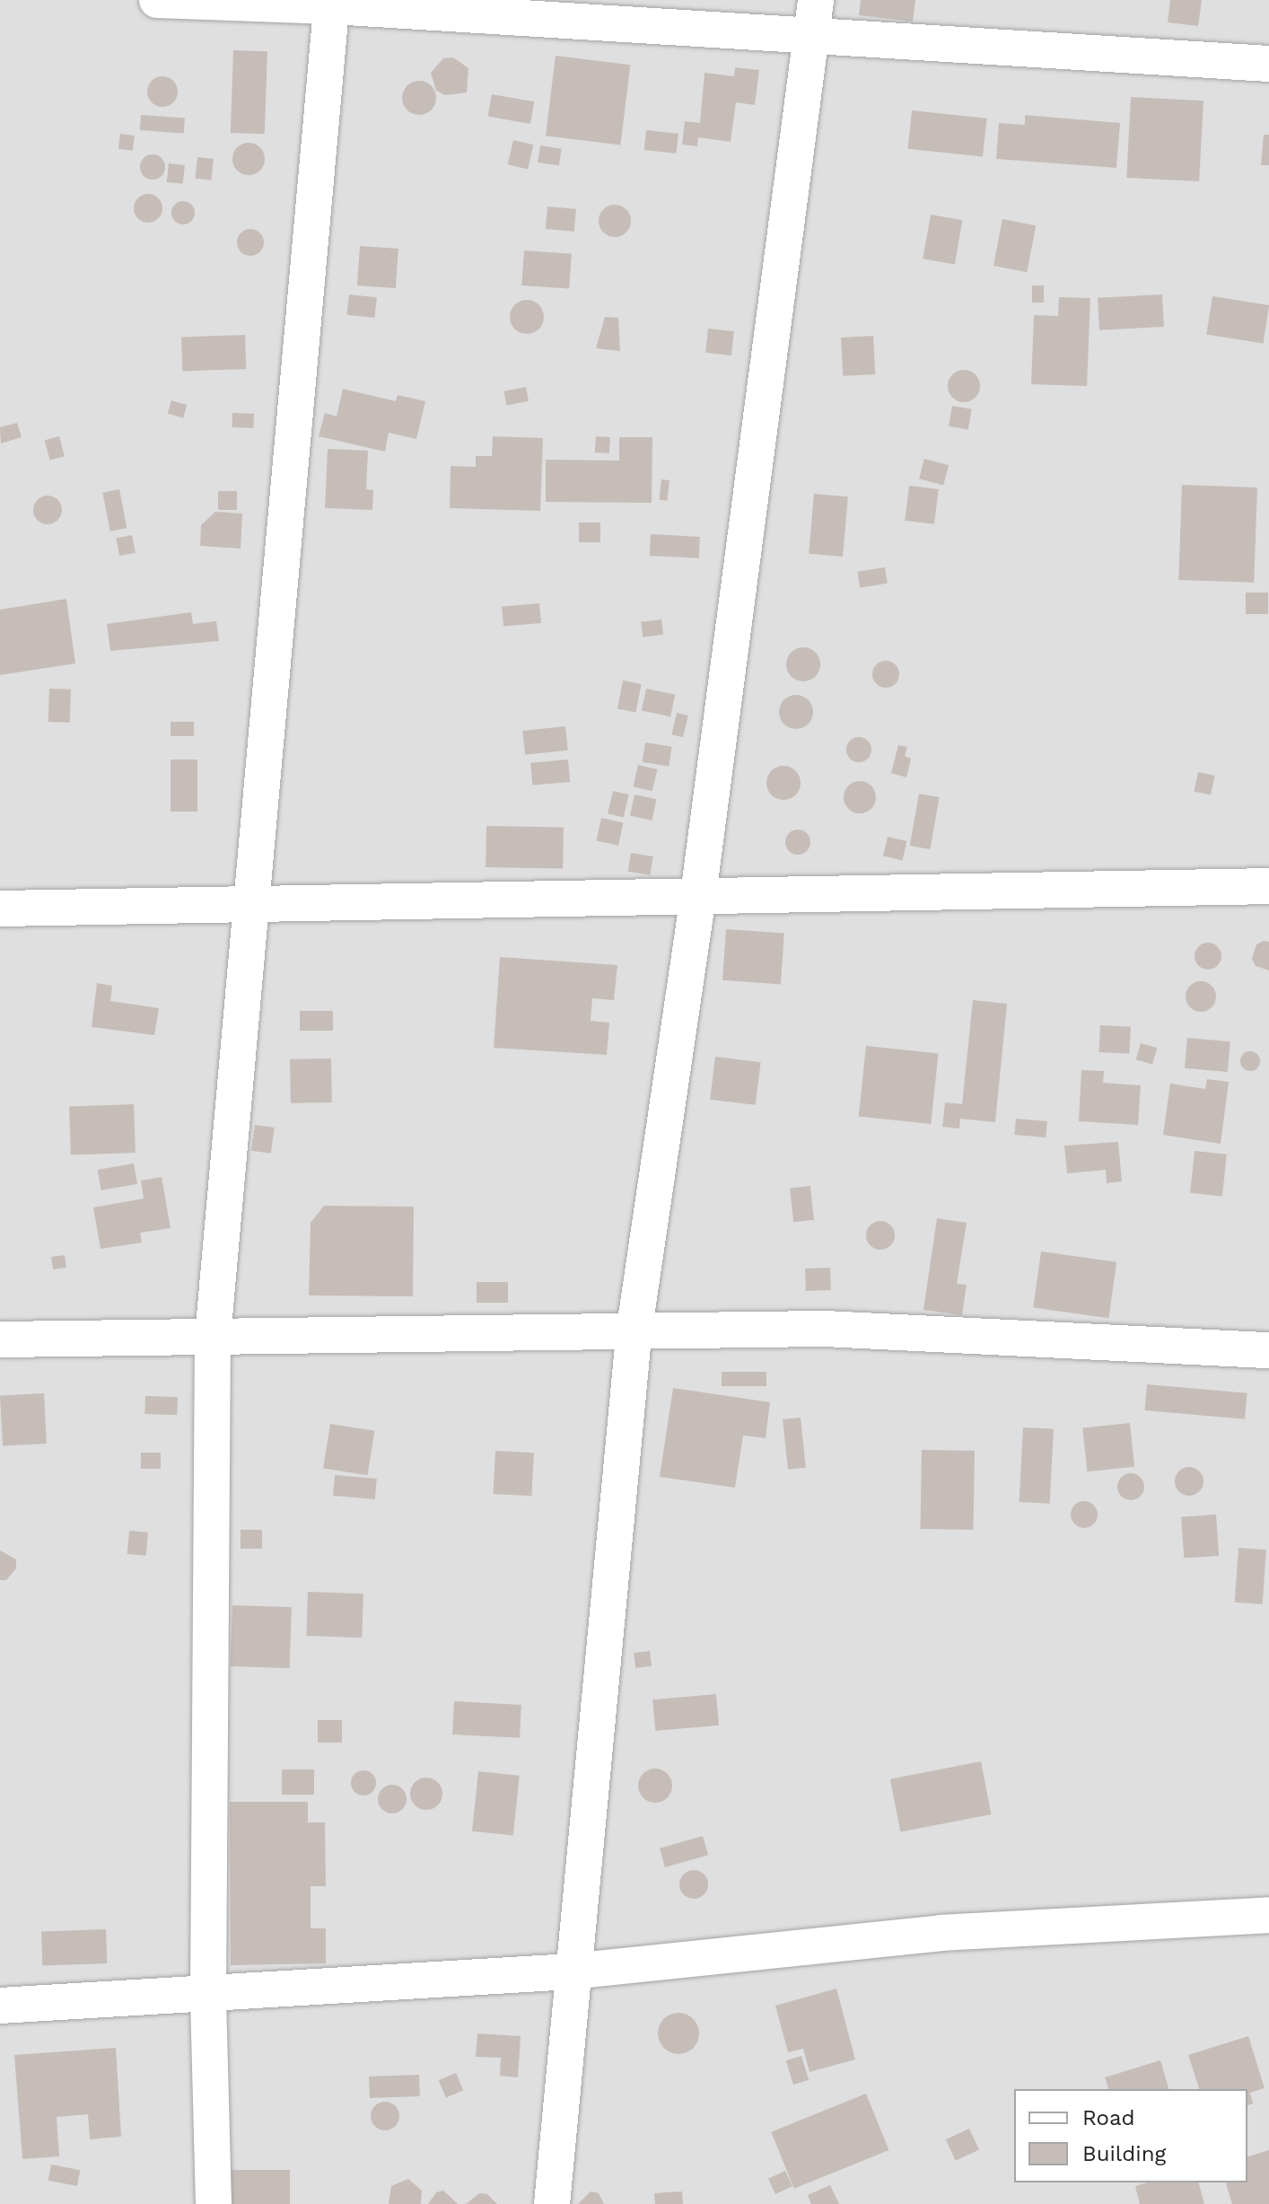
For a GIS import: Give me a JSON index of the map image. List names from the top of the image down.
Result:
{
  "legend": ["Road", "Building"]
}
